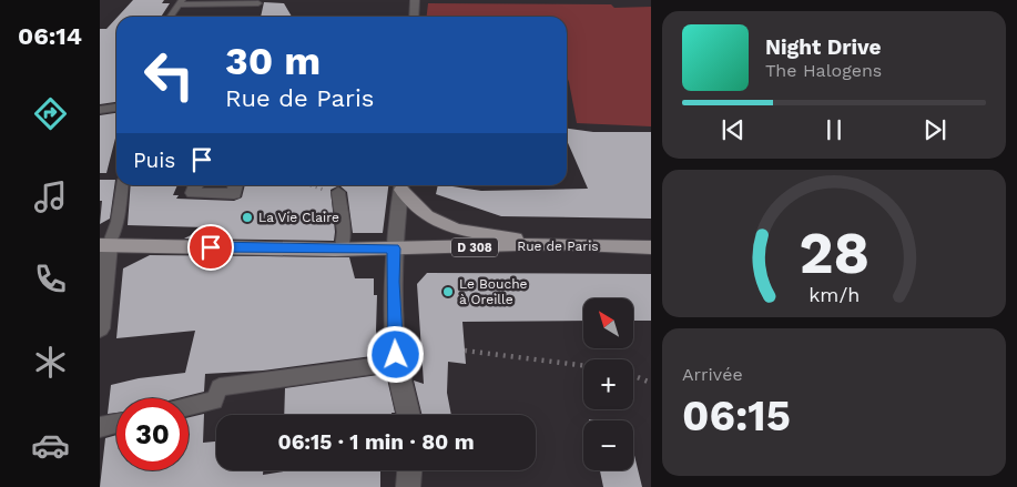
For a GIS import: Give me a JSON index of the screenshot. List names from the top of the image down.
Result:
{
  "streets": {
    "main road": ["Rue de Paris", "D 308"]
  },
  "places": ["La Vie Claire", "Le Bouche à Oreille"],
  "north": "top left",
  "page": {
    "tabs": "06:14",
    "turn": ["30 m", "Rue de Paris"],
    "song": ["Night Drive", "The Halogens"],
    "then": "Puis",
    "map_buttons": ["+", "−"],
    "tile": ["Arrivée", "06:15"],
    "limit": "30",
    "trip": "06:15 · 1 min · 80 m",
    "gauge": ["28", "km/h"]
  }
}
